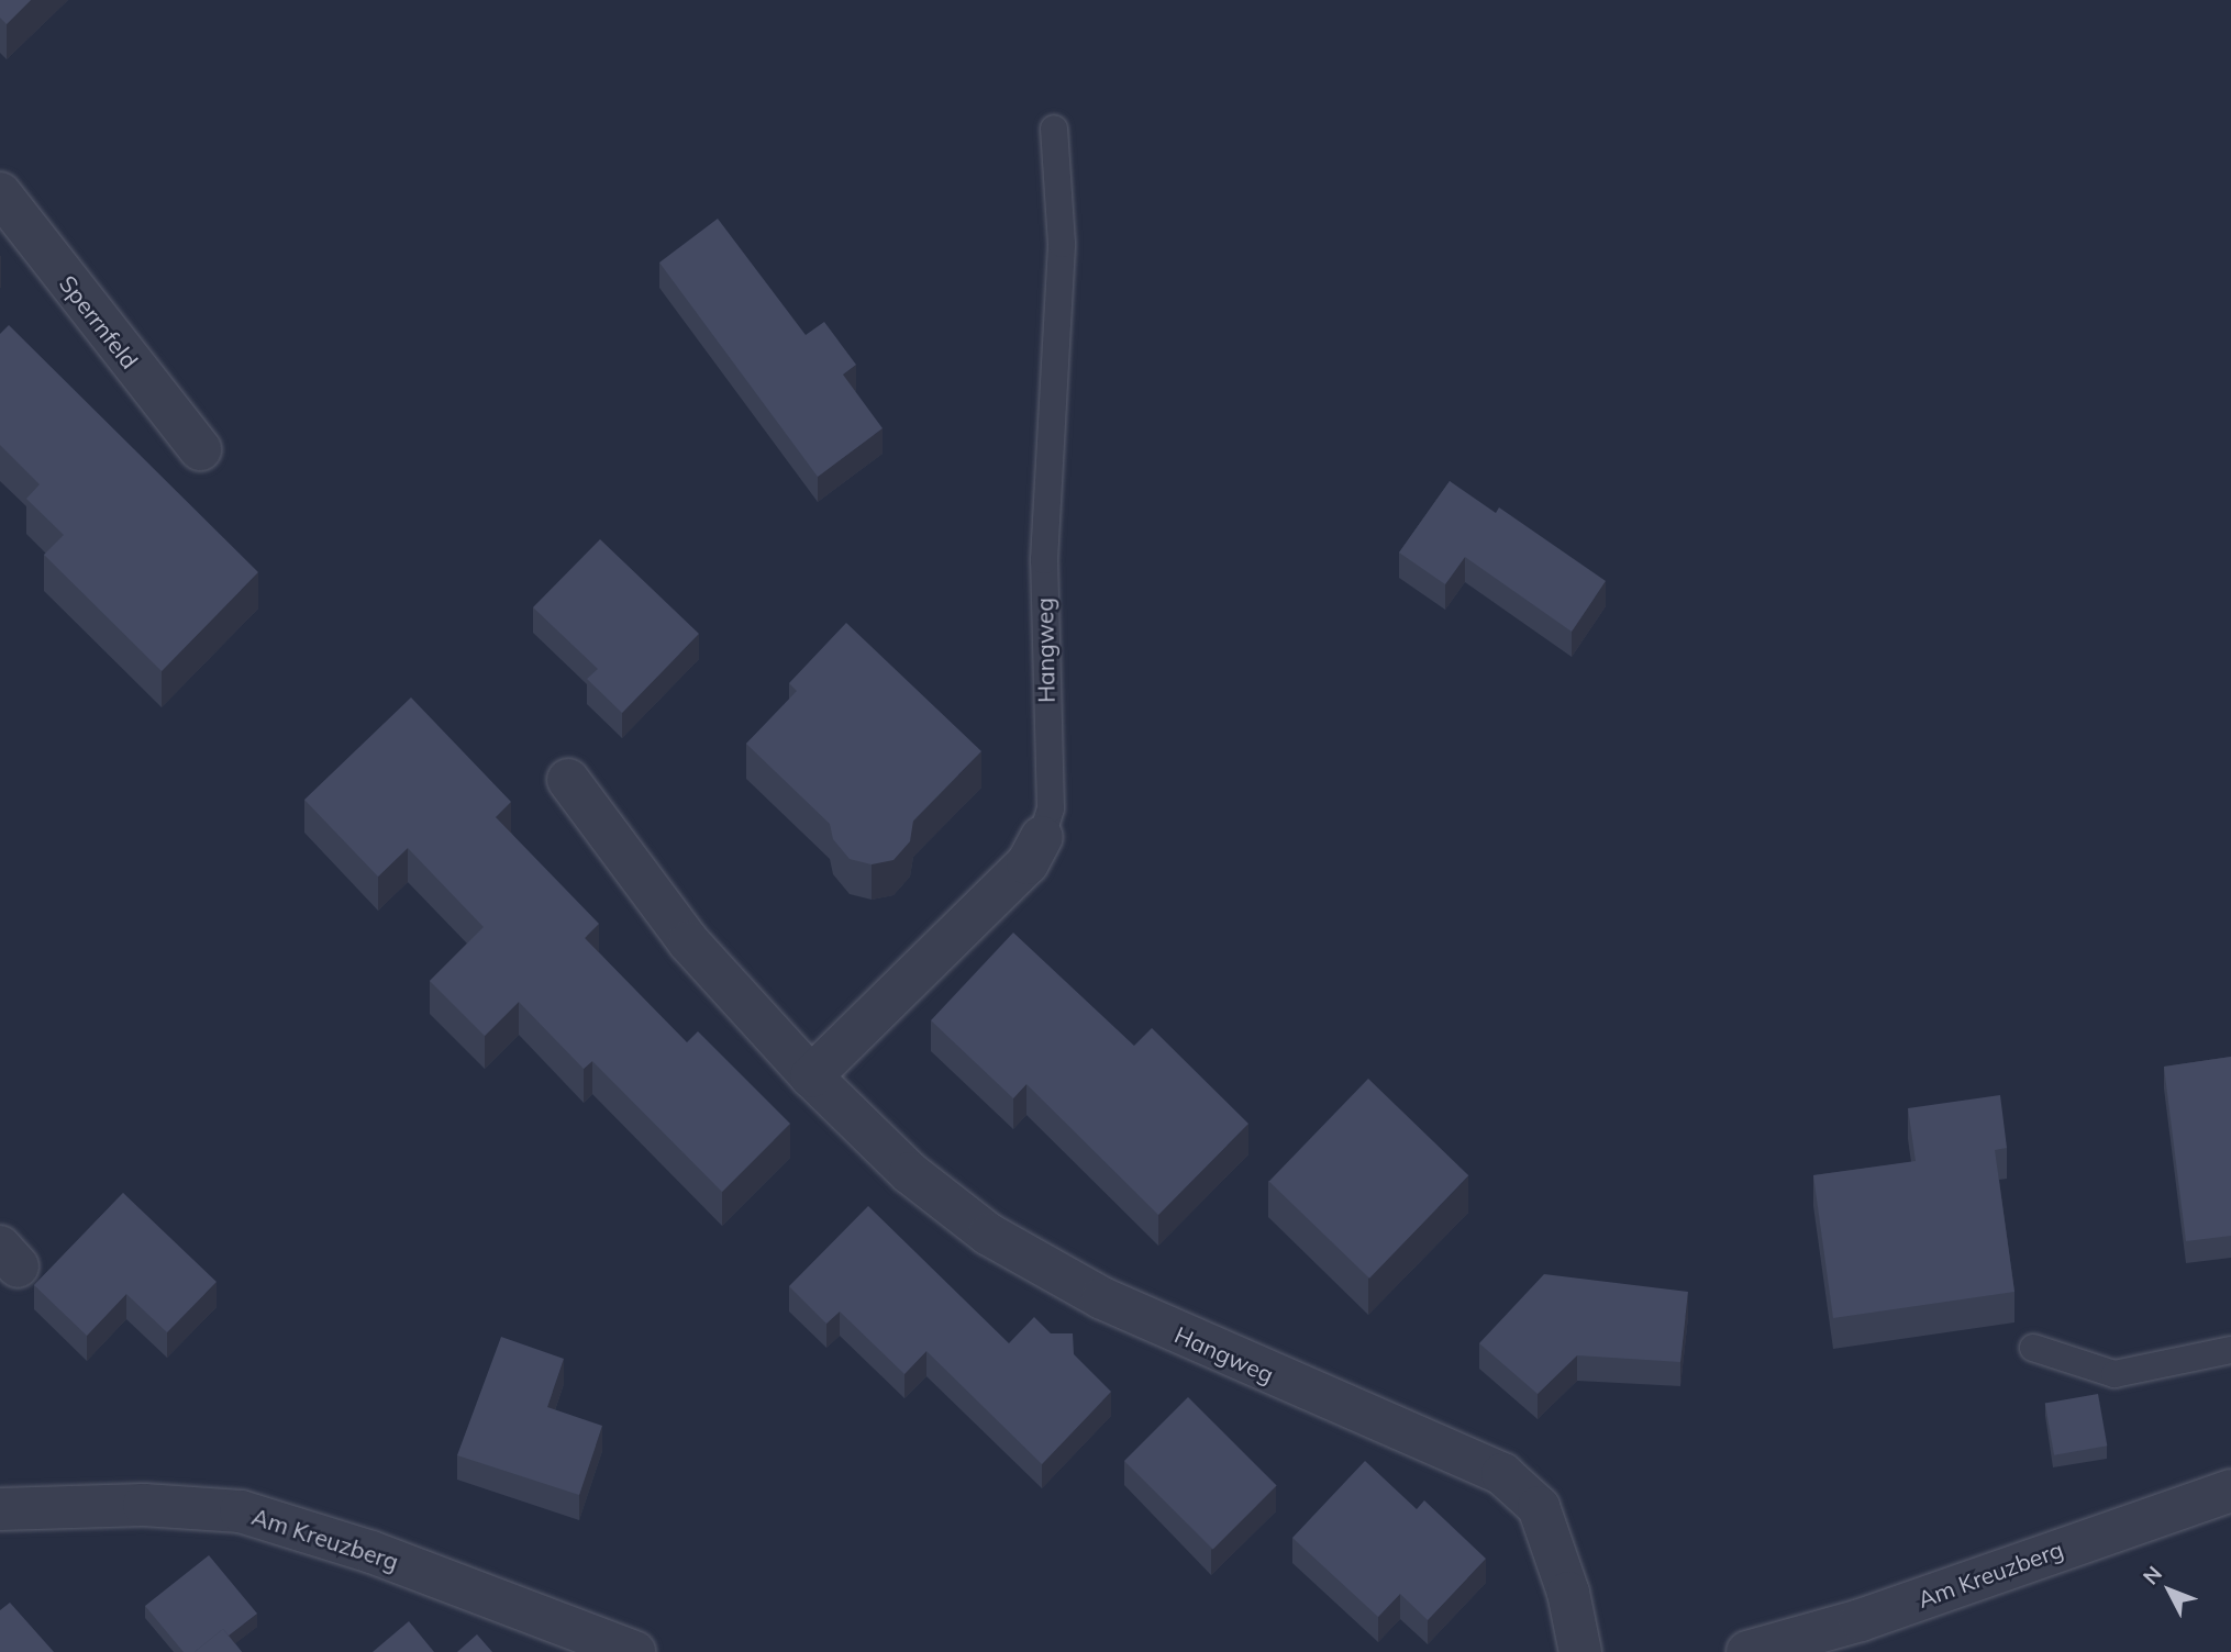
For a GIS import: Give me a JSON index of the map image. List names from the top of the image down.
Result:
{
  "streets": {
    "street": ["Sperrnfeld", "Hangweg", "Am Kreuzberg"]
  },
  "north": "top left"
}
